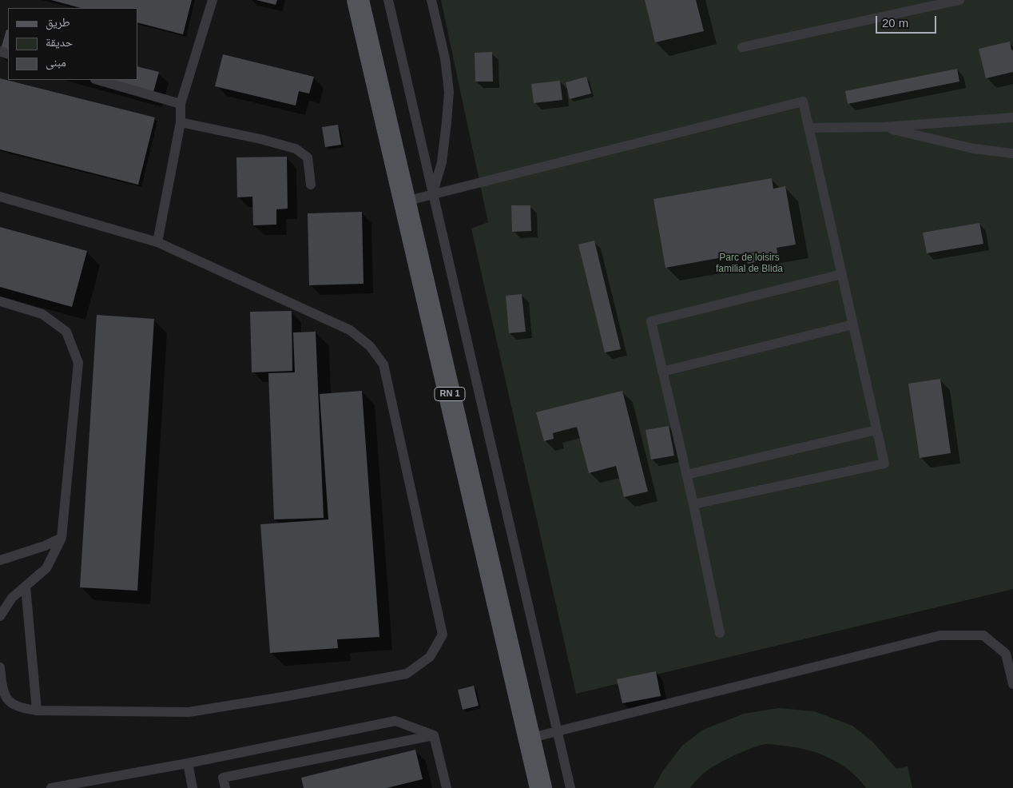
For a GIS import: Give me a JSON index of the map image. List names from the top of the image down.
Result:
{
  "streets": {
    "main road": ["RN 1"]
  },
  "parks": ["Parc de loisirs familial de Blida"],
  "legend": ["طريق", "حديقة", "مبنى"],
  "scale_bar": "20 m"
}
